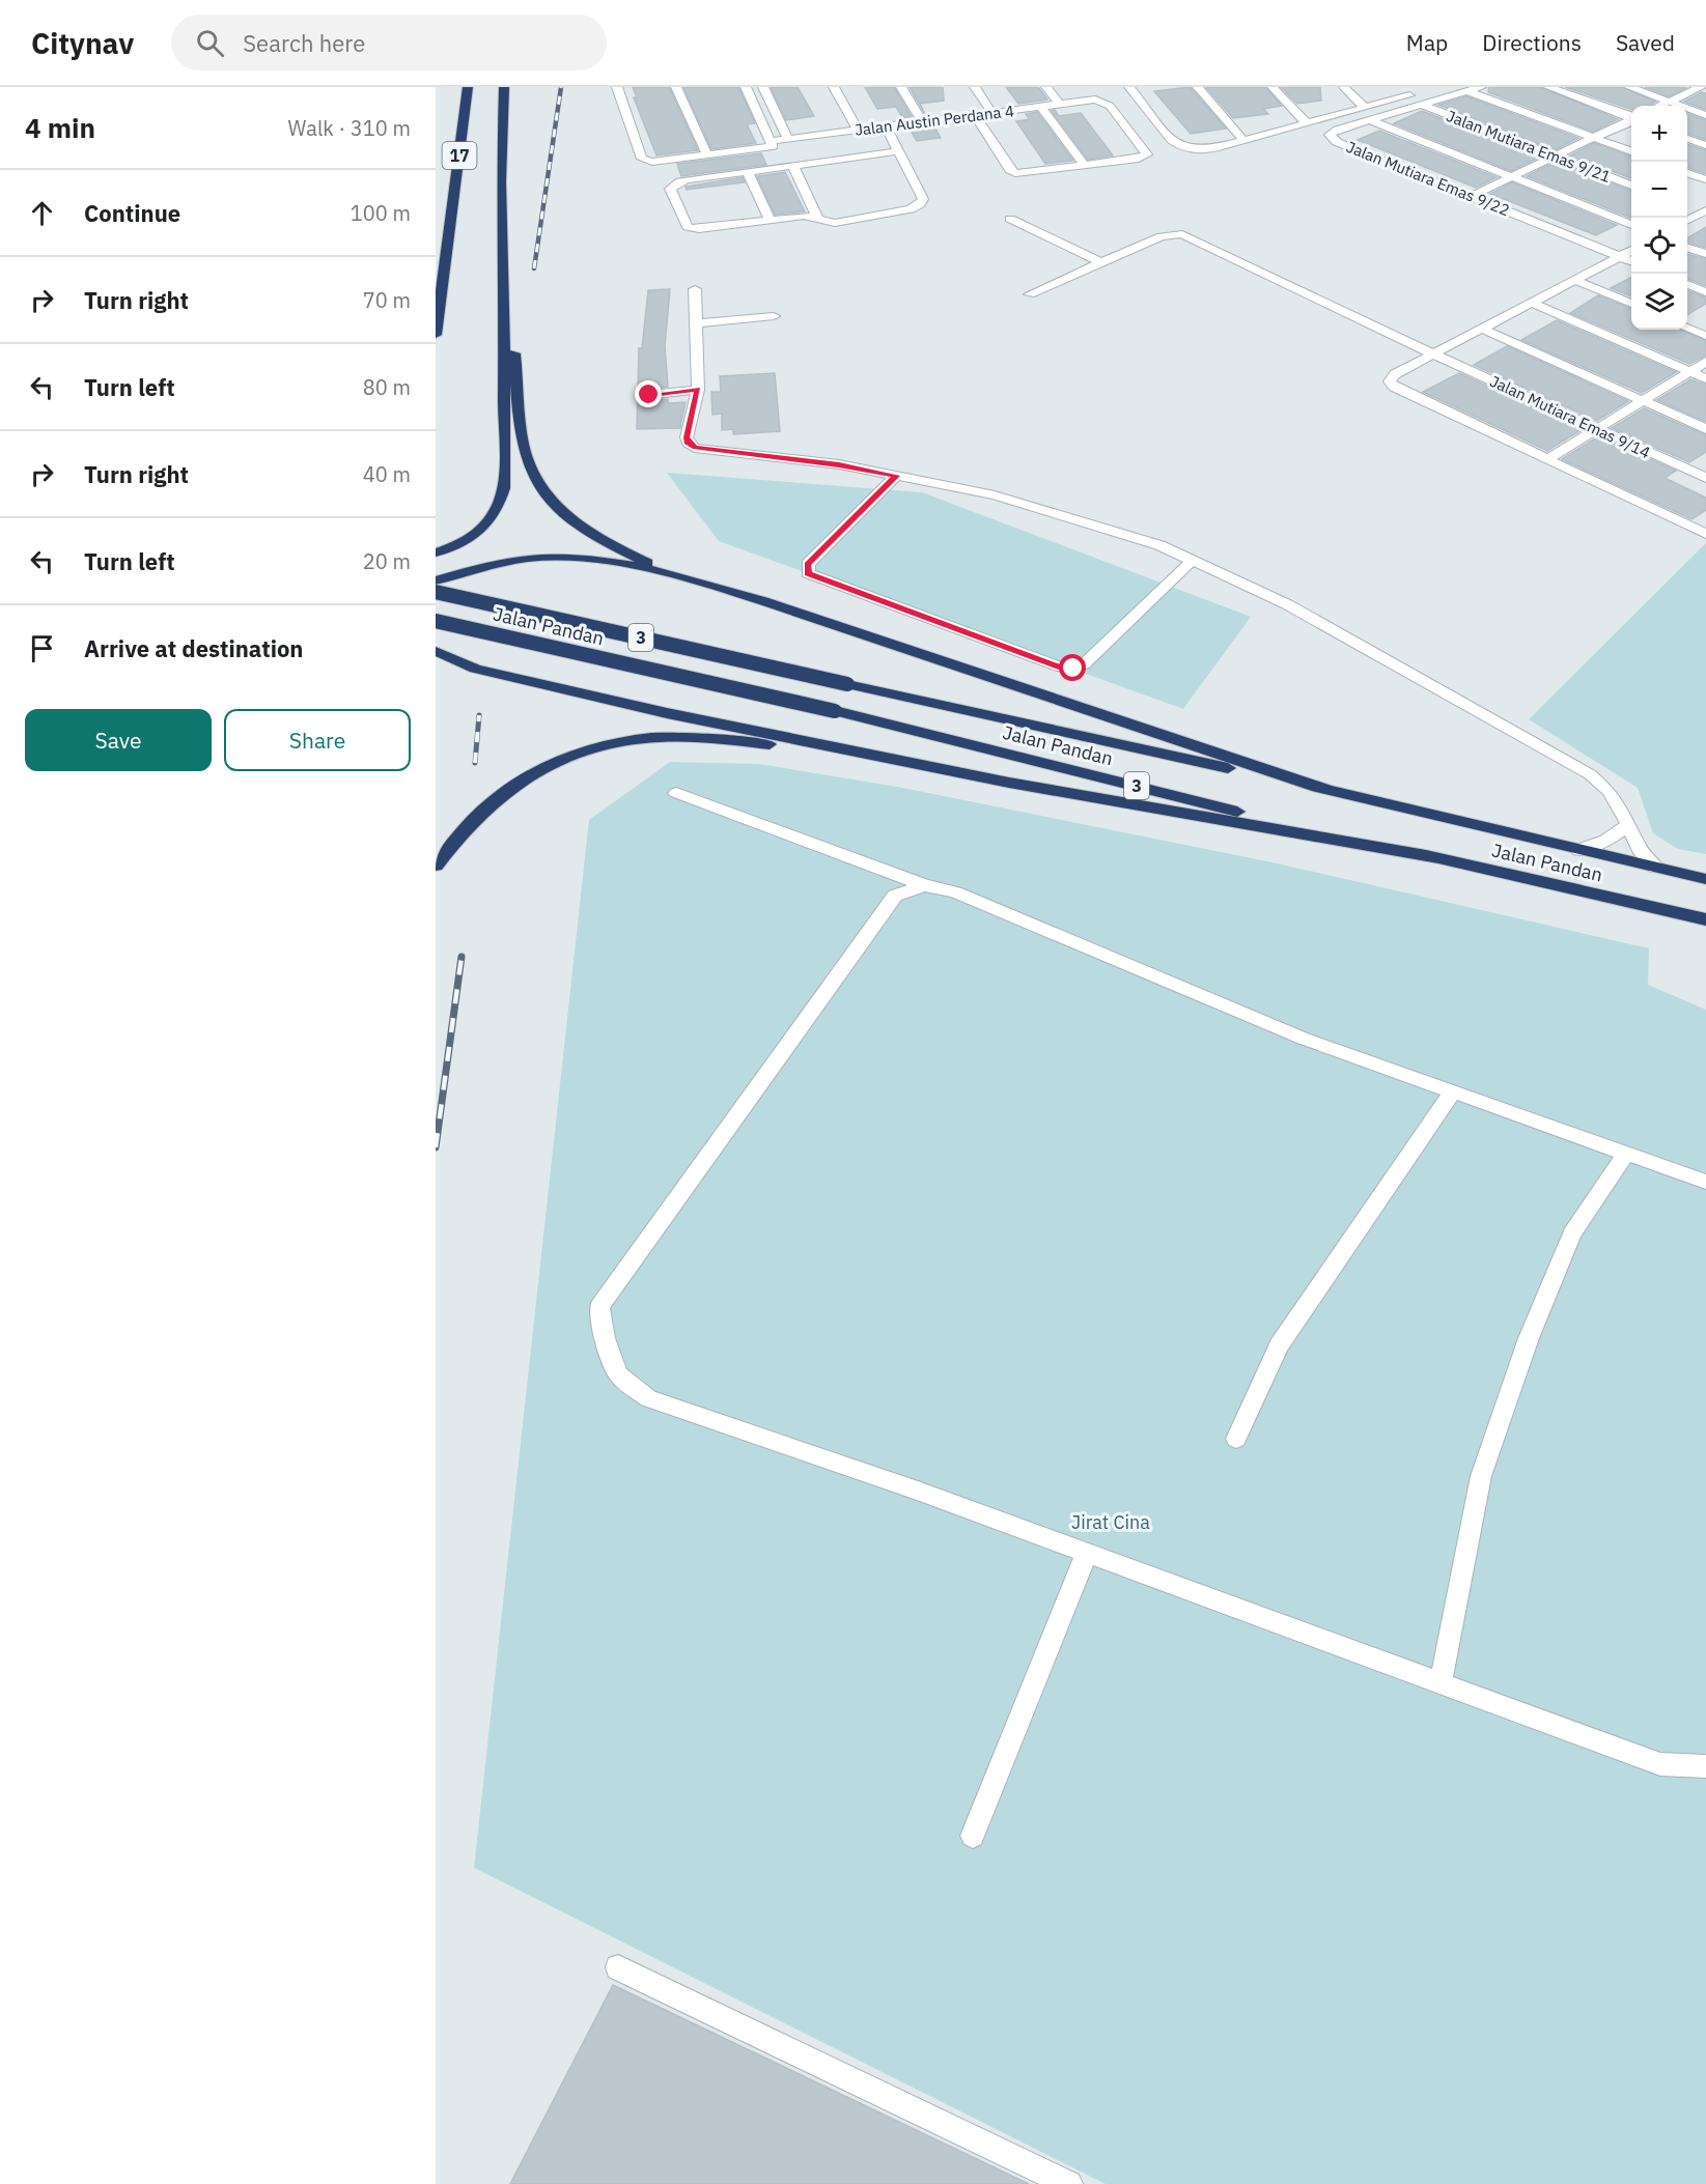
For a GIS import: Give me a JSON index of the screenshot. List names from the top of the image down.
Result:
{
  "streets": {
    "highway": ["17", "Jalan Pandan", "3"],
    "street": [
      "Jalan Austin Perdana 4",
      "Jalan Mutiara Emas 9/21",
      "Jalan Mutiara Emas 9/22",
      "Jalan Mutiara Emas 9/14"
    ]
  },
  "crossings": [
    ["Jalan Mutiara Emas 9/21", "Jalan Mutiara Emas 9/22"]
  ],
  "parks": ["Jirat Cina"],
  "page": {
    "header": "Citynav",
    "search": "Search here",
    "nav": ["Map", "Directions", "Saved"],
    "heading": ["4 min", "Walk · 310 m"],
    "map_buttons": ["+", "−"],
    "list": [
      ["Continue", "100 m"],
      ["Turn right", "70 m"],
      ["Turn left", "80 m"],
      ["Turn right", "40 m"],
      ["Turn left", "20 m"],
      "Arrive at destination"
    ],
    "buttons": ["Save", "Share"]
  }
}
